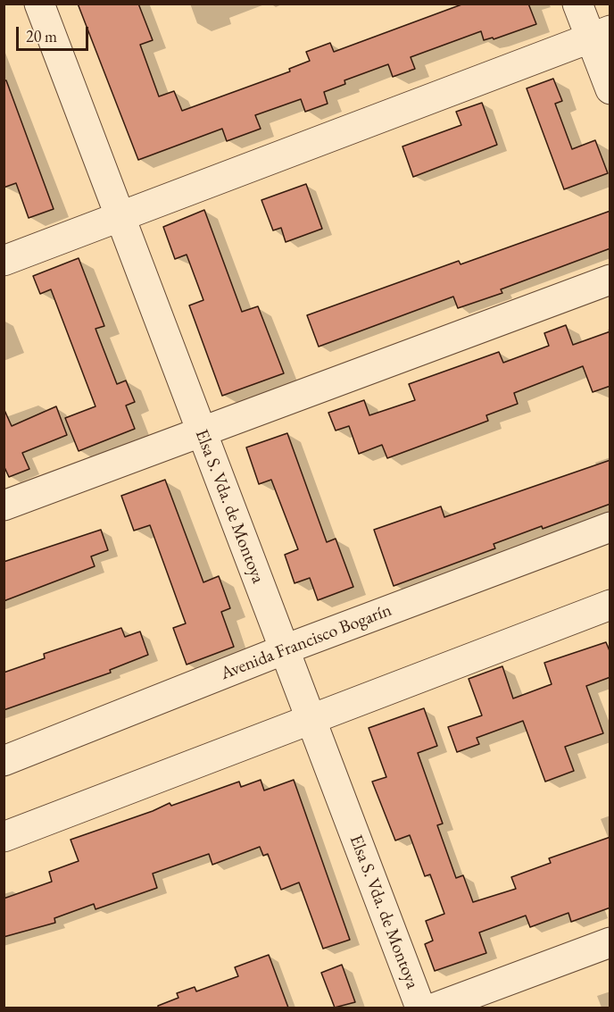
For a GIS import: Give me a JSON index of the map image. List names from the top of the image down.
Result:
{
  "streets": {
    "street": ["Elsa S. Vda. de Montoya", "Avenida Francisco Bogarín"]
  },
  "crossings": [
    ["Elsa S. Vda. de Montoya", "Avenida Francisco Bogarín"]
  ],
  "scale_bar": "20 m"
}
